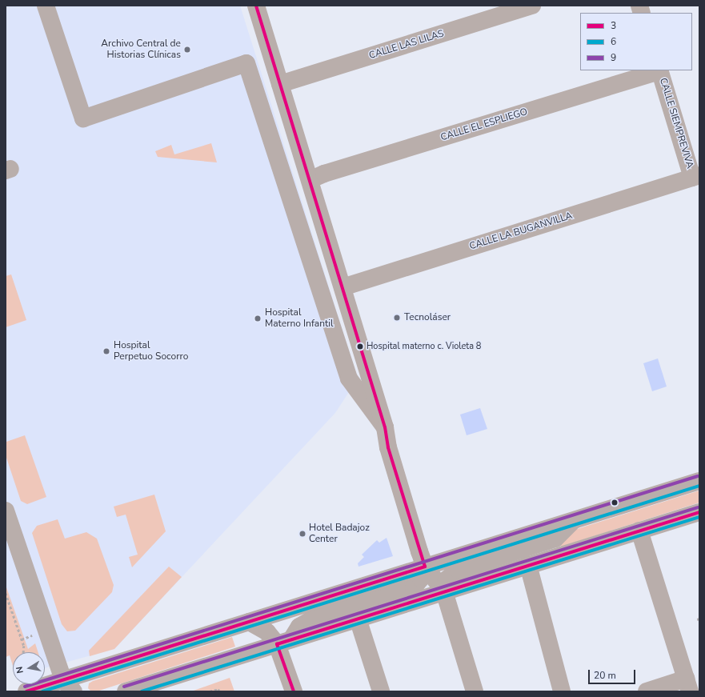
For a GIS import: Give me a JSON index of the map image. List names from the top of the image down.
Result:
{
  "streets": {
    "street": [
      "CALLE LAS LILAS",
      "CALLE SIEMPREVIVA",
      "CALLE EL ESPLIEGO",
      "CALLE LA BUGANVILLA"
    ]
  },
  "crossings": [
    ["CALLE SIEMPREVIVA", "CALLE EL ESPLIEGO"],
    ["CALLE SIEMPREVIVA", "CALLE LA BUGANVILLA"]
  ],
  "places": [
    "Archivo Central de Historias Clínicas",
    "Tecnoláser",
    "Hospital Materno Infantil",
    "Hospital materno c. Violeta 8",
    "Hospital Perpetuo Socorro",
    "Hotel Badajoz Center"
  ],
  "lines": ["transit line 3", "transit line 9", "transit line 6"],
  "legend": ["3", "6", "9"],
  "scale_bar": "20 m",
  "north": "left"
}
